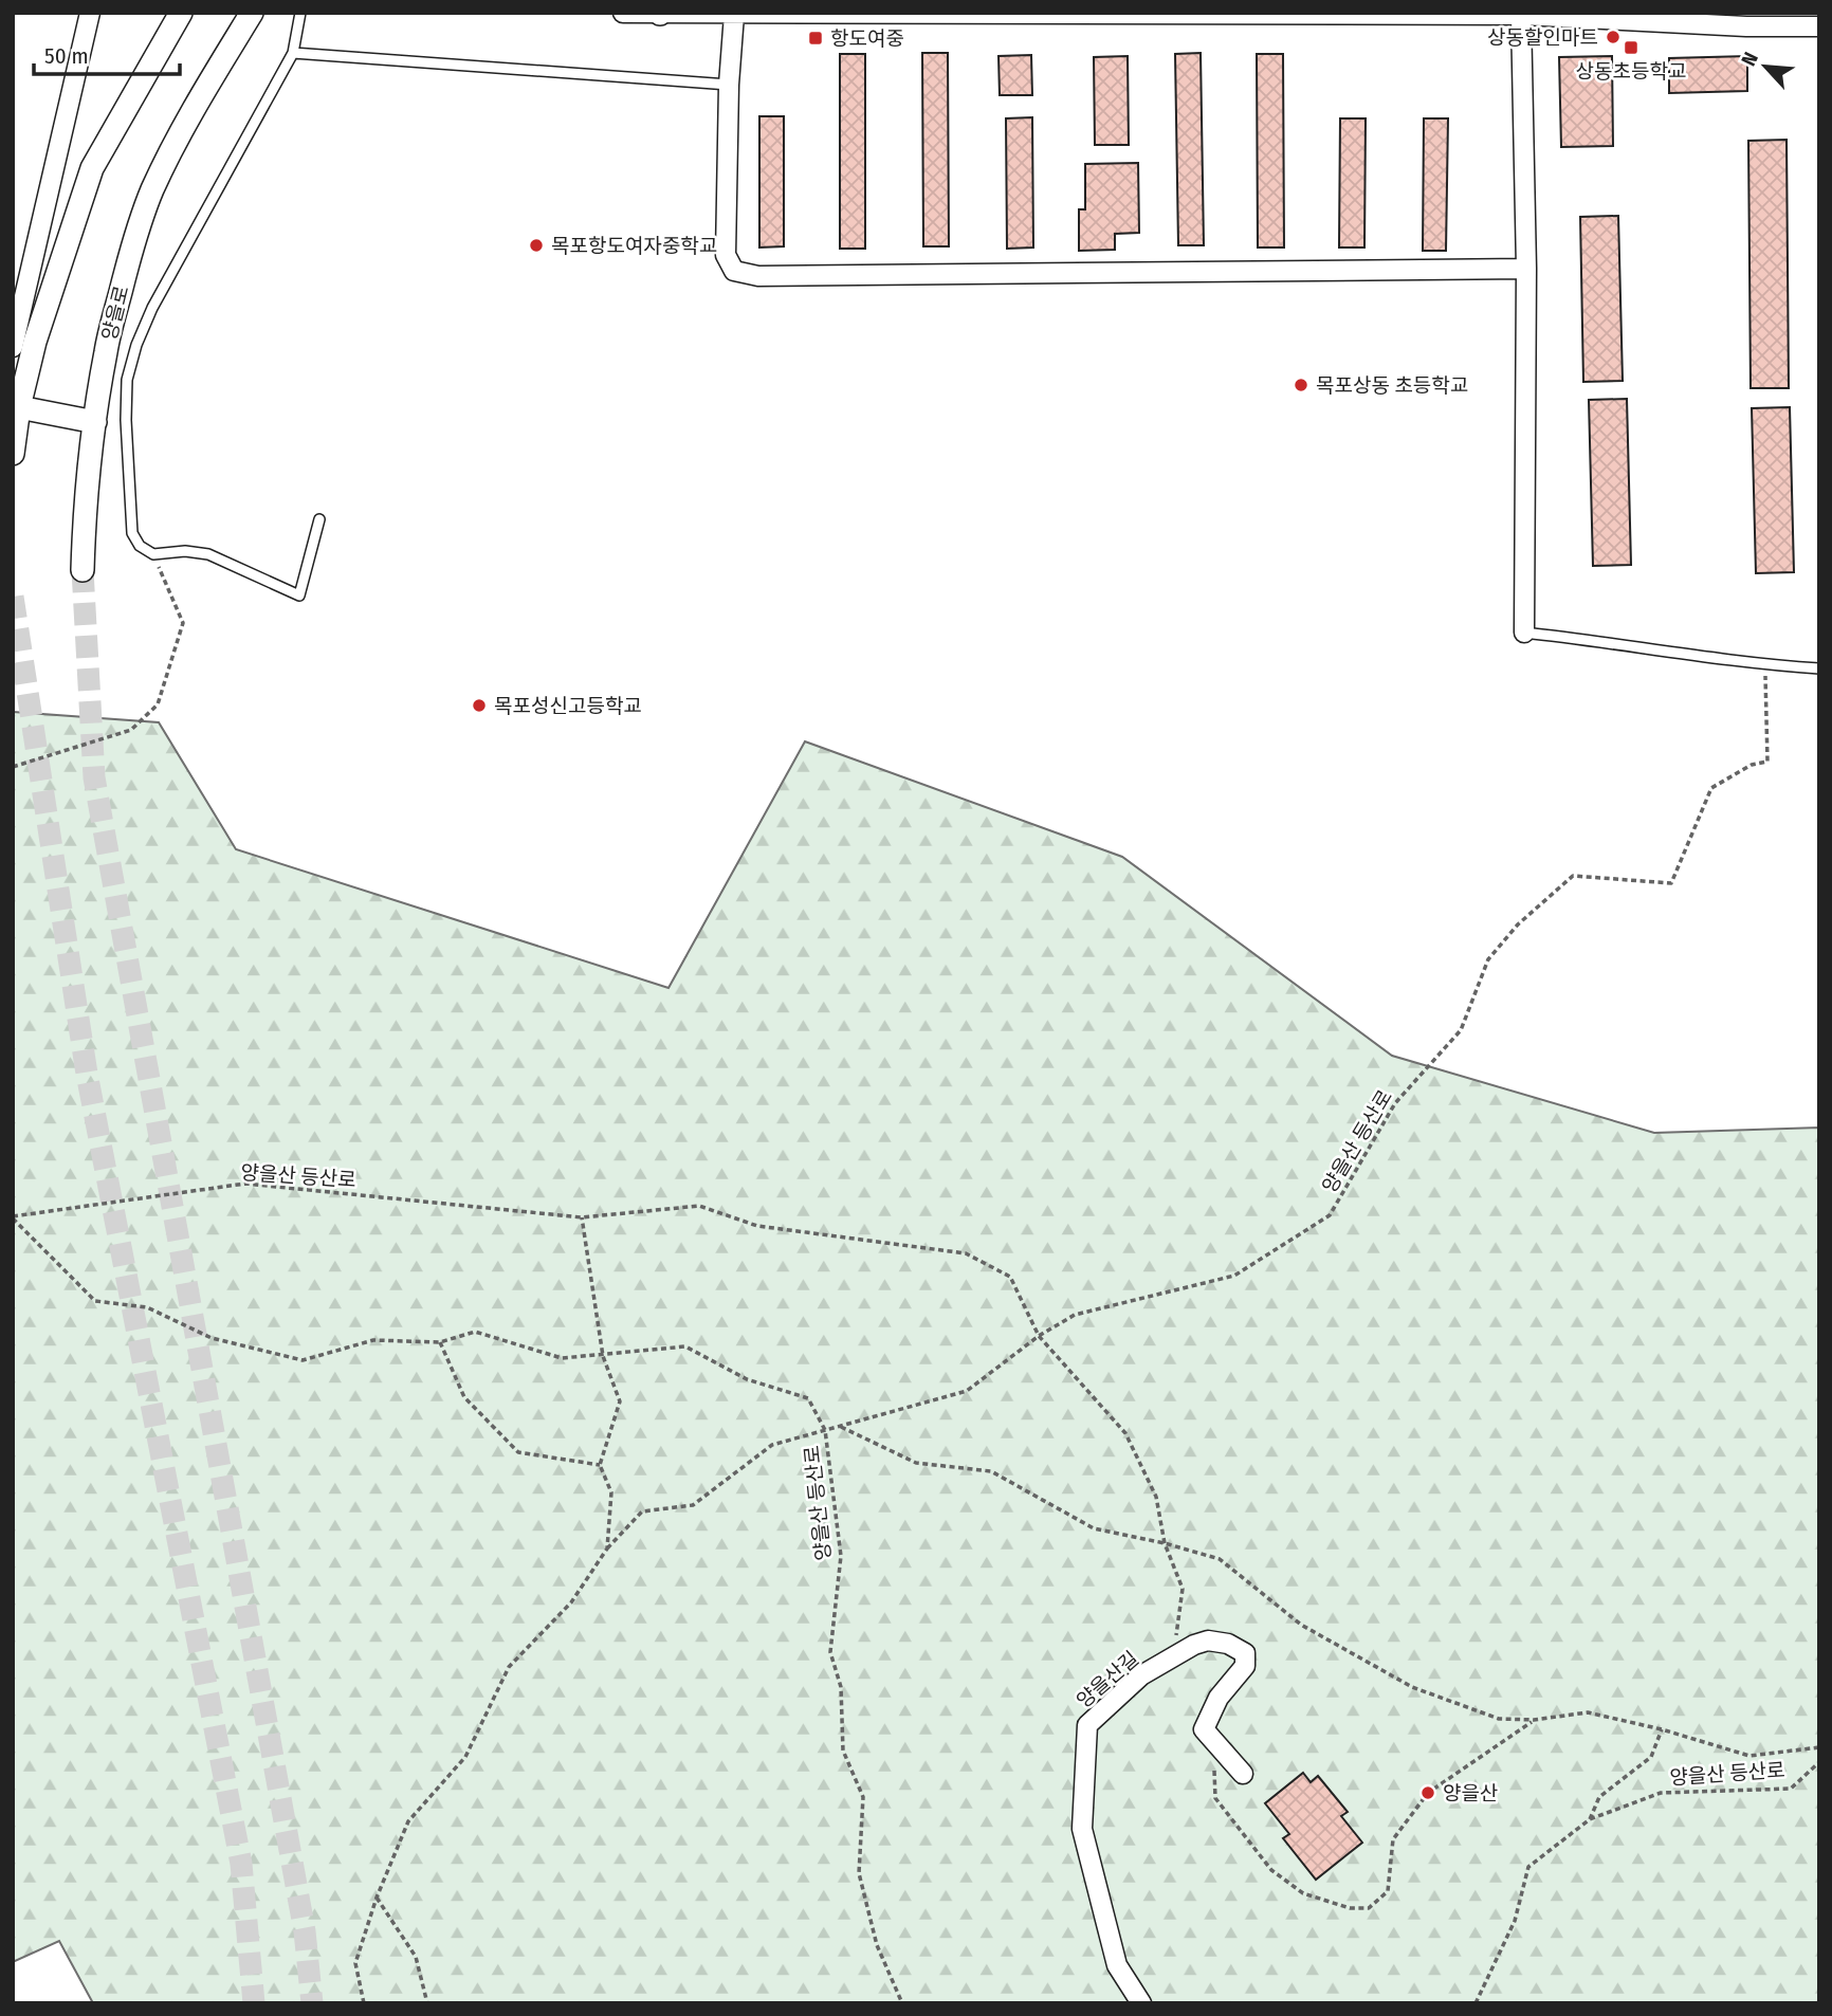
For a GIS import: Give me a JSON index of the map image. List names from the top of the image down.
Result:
{
  "streets": {
    "street": ["양을로", "양을산길"],
    "path": ["양을산 등산로"]
  },
  "crossings": [
    ["양을산 등산로", "양을산길"]
  ],
  "places": {
    "other": [
      "상동할인마트",
      "목포항도여자중학교",
      "목포상동 초등학교",
      "목포성신고등학교",
      "양을산"
    ],
    "transit": ["항도여중", "상동초등학교"]
  },
  "scale_bar": "50 m",
  "north": "top left"
}
